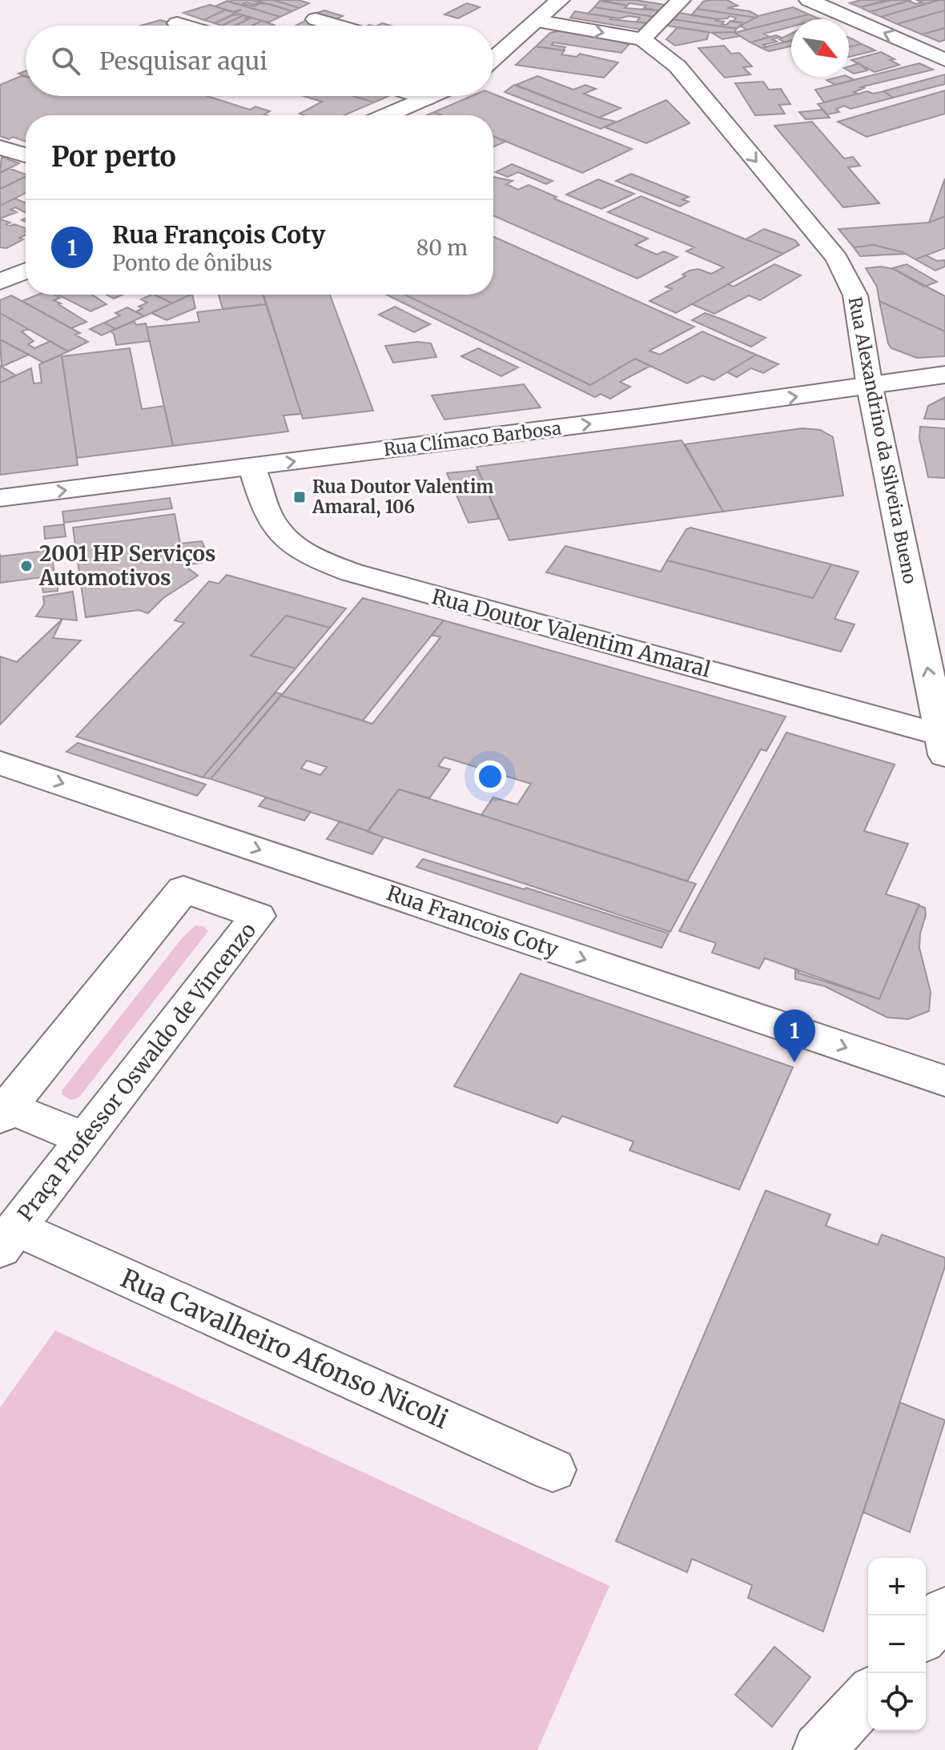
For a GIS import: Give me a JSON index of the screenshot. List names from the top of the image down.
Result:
{
  "streets": {
    "street": [
      "Rua Clímaco Barbosa",
      "Rua Alexandrino da Silveira Bueno",
      "Rua Doutor Valentim Amaral",
      "Rua Francois Coty",
      "Praça Professor Oswaldo de Vincenzo",
      "Rua Cavalheiro Afonso Nicoli"
    ]
  },
  "crossings": [
    ["Rua Clímaco Barbosa", "Rua Alexandrino da Silveira Bueno"],
    ["Rua Clímaco Barbosa", "Rua Doutor Valentim Amaral"],
    ["Rua Alexandrino da Silveira Bueno", "Rua Doutor Valentim Amaral"],
    ["Praça Professor Oswaldo de Vincenzo", "Rua Cavalheiro Afonso Nicoli"]
  ],
  "one_way": ["Rua Clímaco Barbosa", "Rua Francois Coty"],
  "places": {
    "transit": ["Rua Doutor Valentim Amaral, 106"],
    "other": ["2001 HP Serviços Automotivos"]
  },
  "north": "bottom right",
  "page": {
    "search": "Pesquisar aqui",
    "heading": "Por perto",
    "list": [
      {
        "mark": "1",
        "name": "Rua François Coty",
        "note": "Ponto de ônibus",
        "value": "80 m"
      }
    ],
    "pins": "1",
    "map_buttons": ["+", "−"]
  }
}
